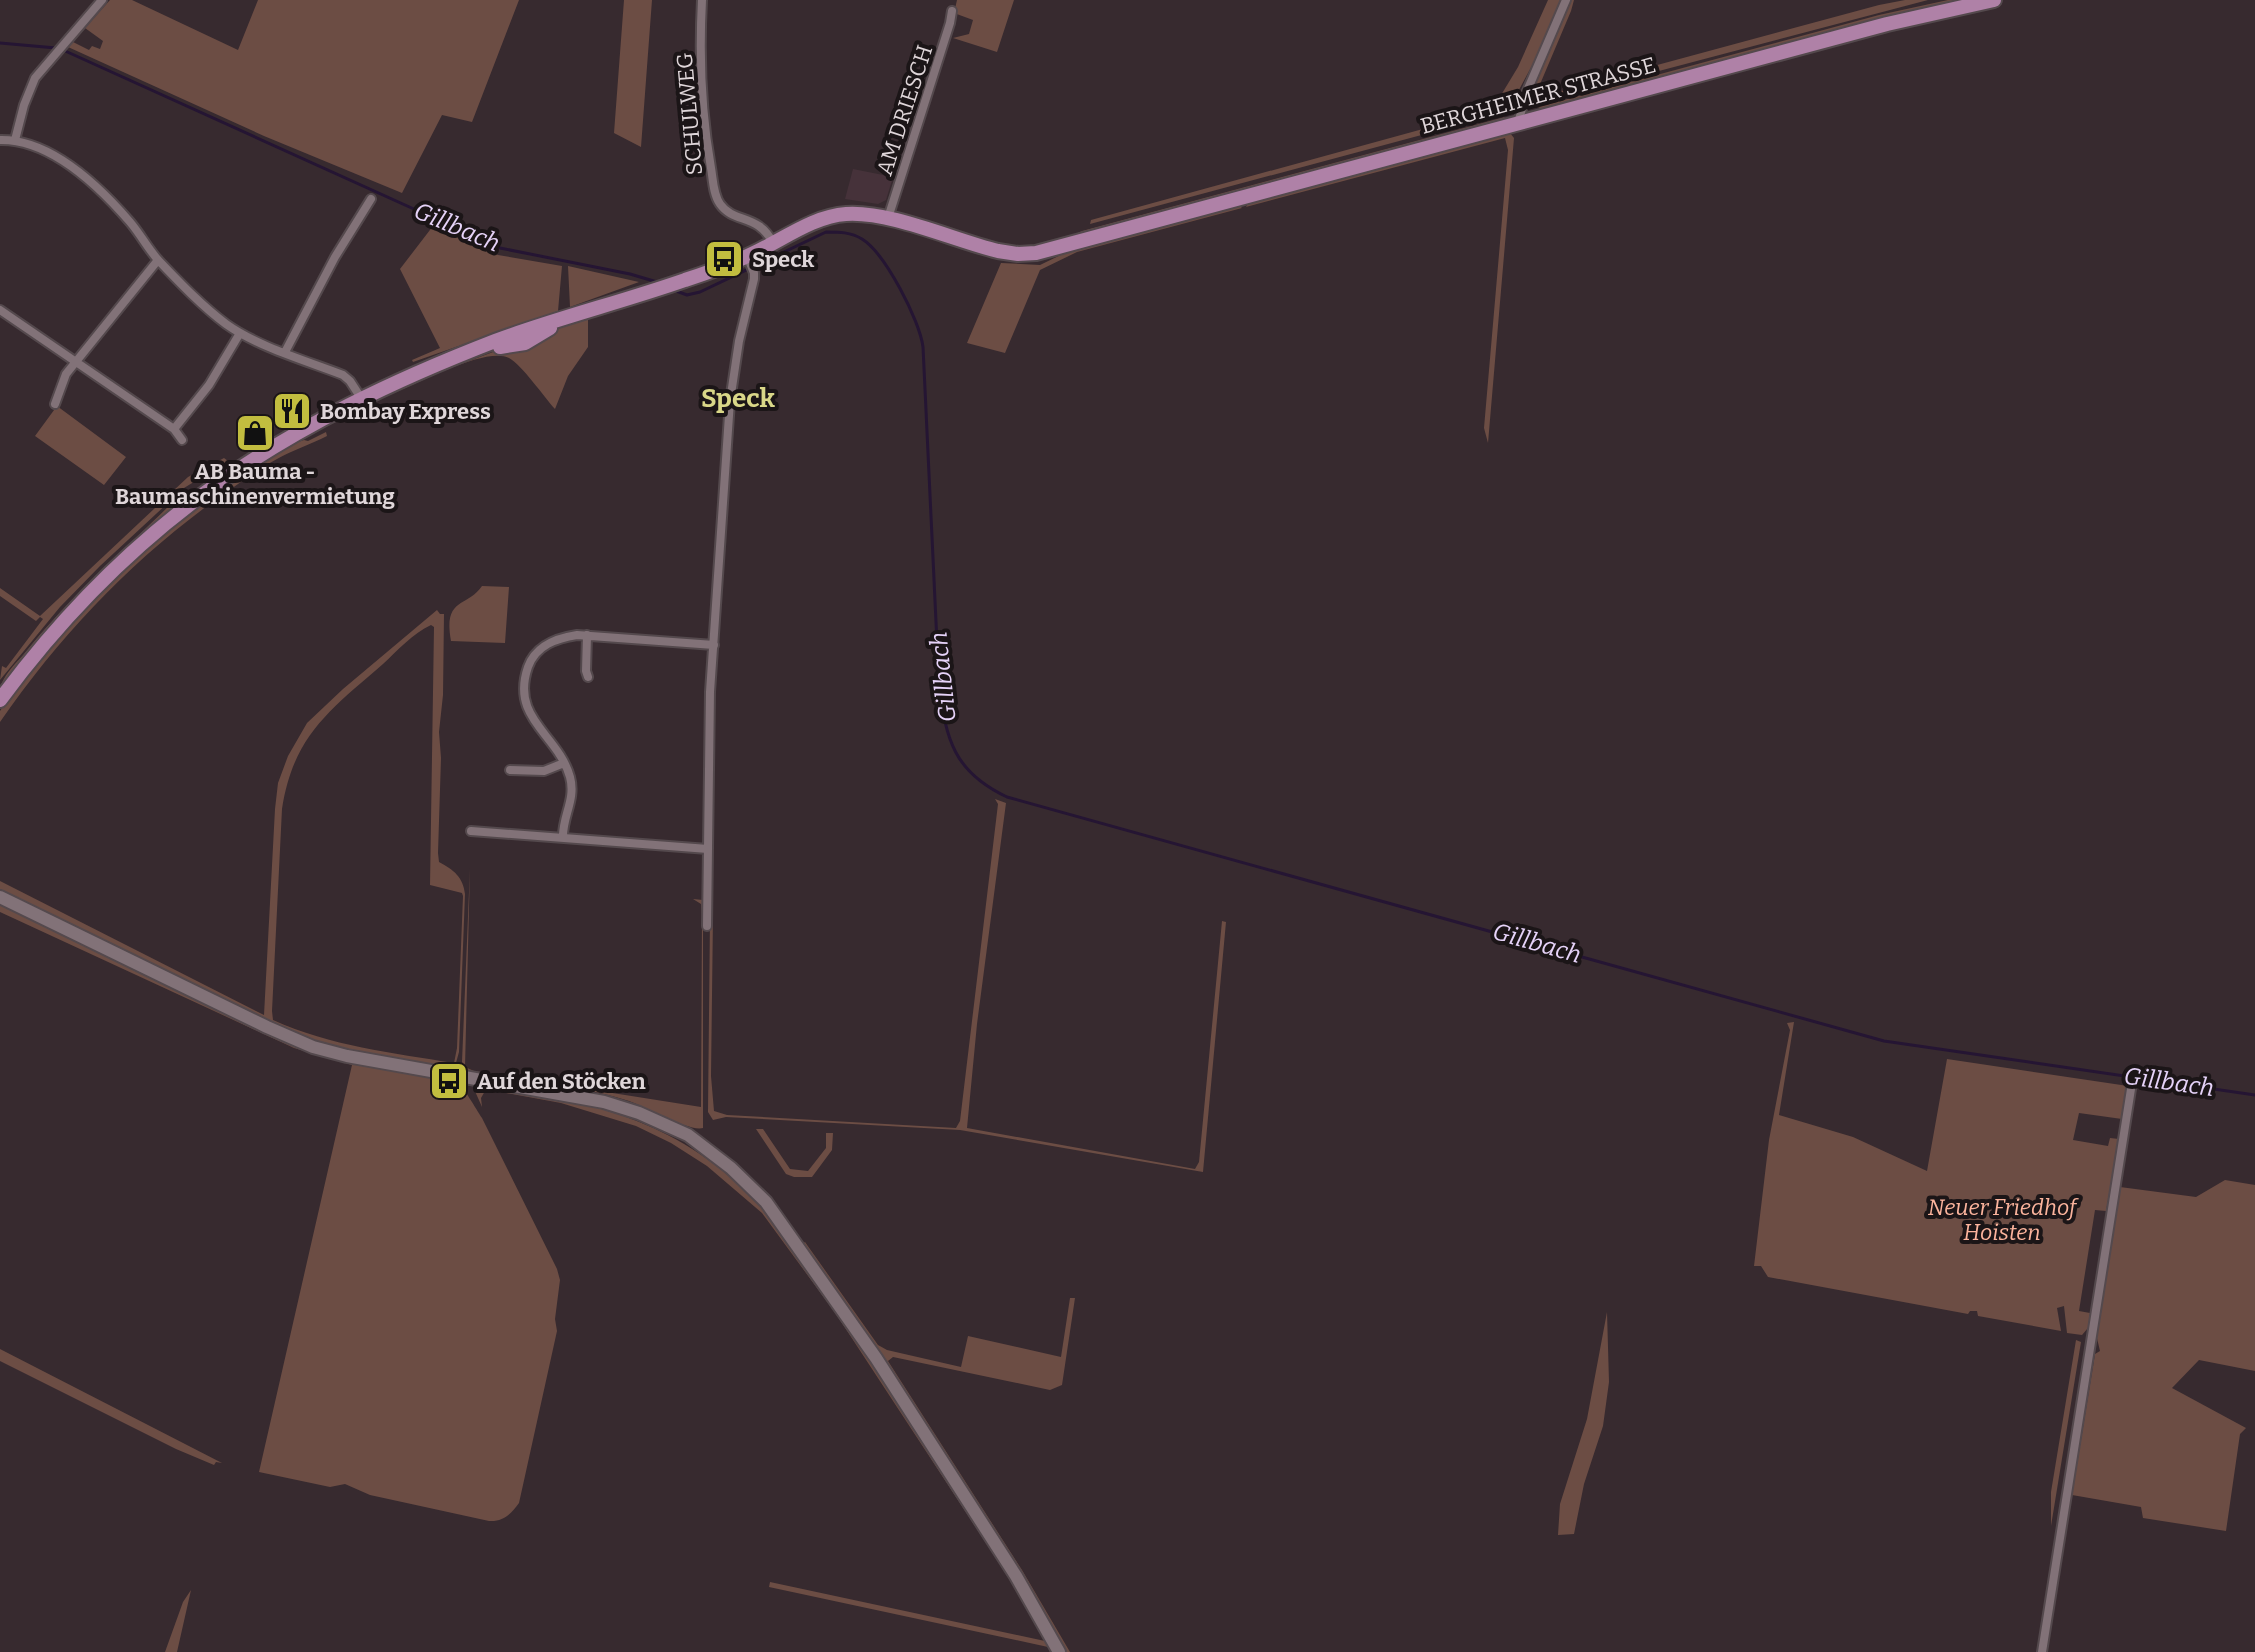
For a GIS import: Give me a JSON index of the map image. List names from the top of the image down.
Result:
{
  "streets": {
    "main road": ["BERGHEIMER STRASSE"],
    "street": ["AM DRIESCH", "SCHULWEG"]
  },
  "crossings": [
    ["BERGHEIMER STRASSE", "AM DRIESCH"],
    ["BERGHEIMER STRASSE", "SCHULWEG"]
  ],
  "districts": ["Speck"],
  "water": ["Gillbach"],
  "parks": ["Neuer Friedhof Hoisten"],
  "places": {
    "bus stop": ["Speck", "Auf den Stöcken"],
    "restaurant": ["Bombay Express"],
    "shop": ["AB Bauma - Baumaschinenvermietung"]
  }
}
